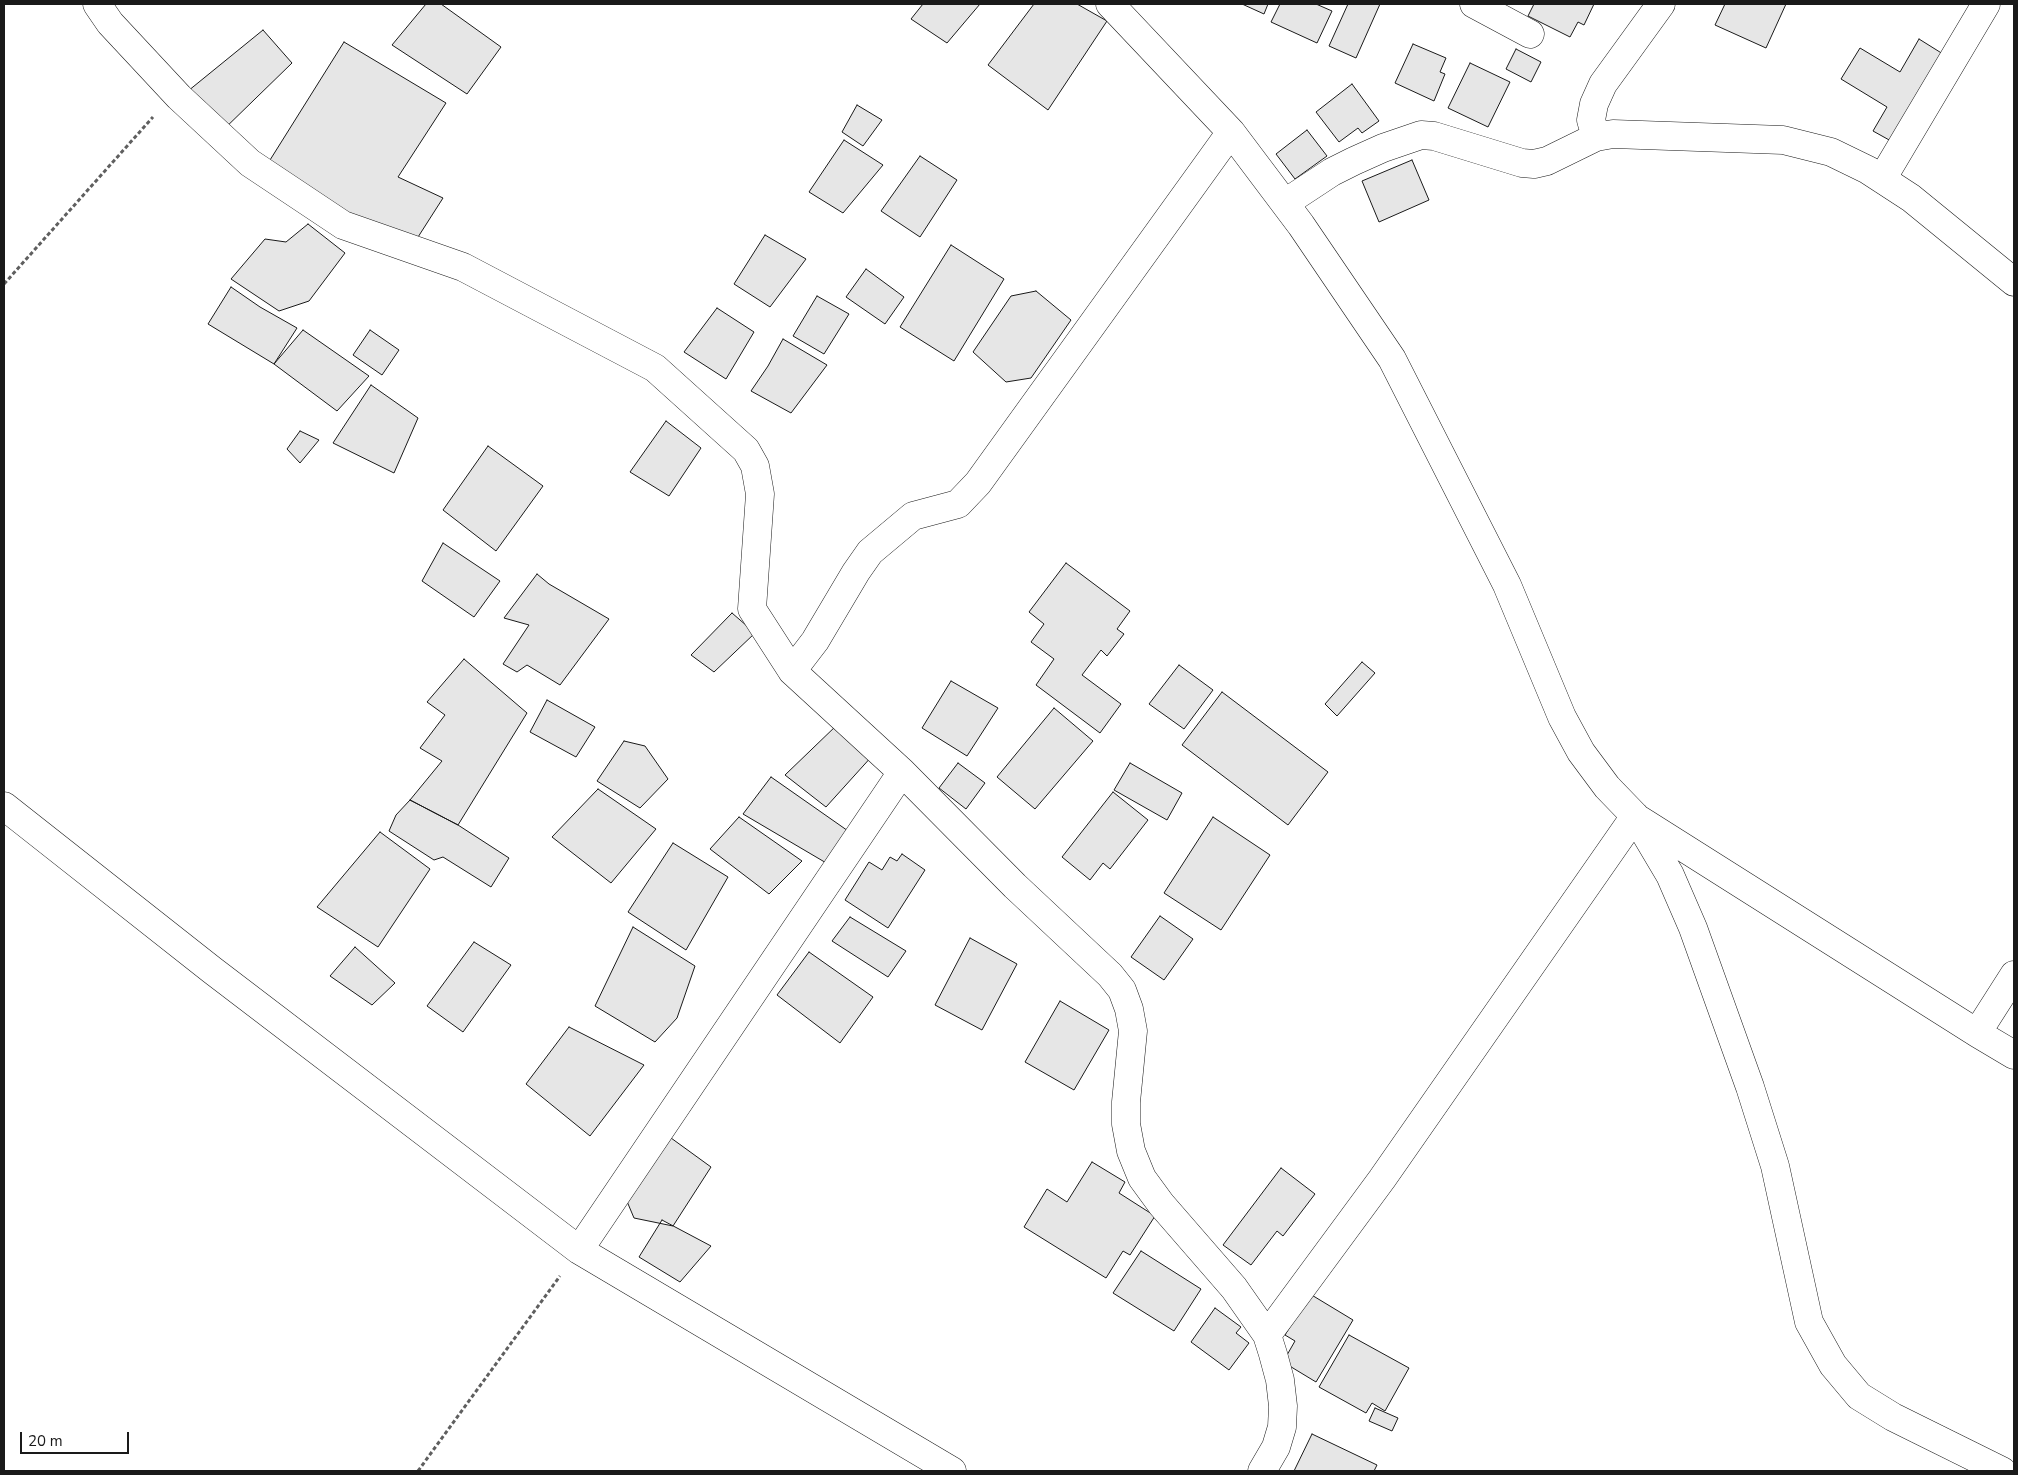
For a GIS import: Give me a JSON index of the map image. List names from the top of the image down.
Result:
{
  "scale_bar": "20 m"
}
